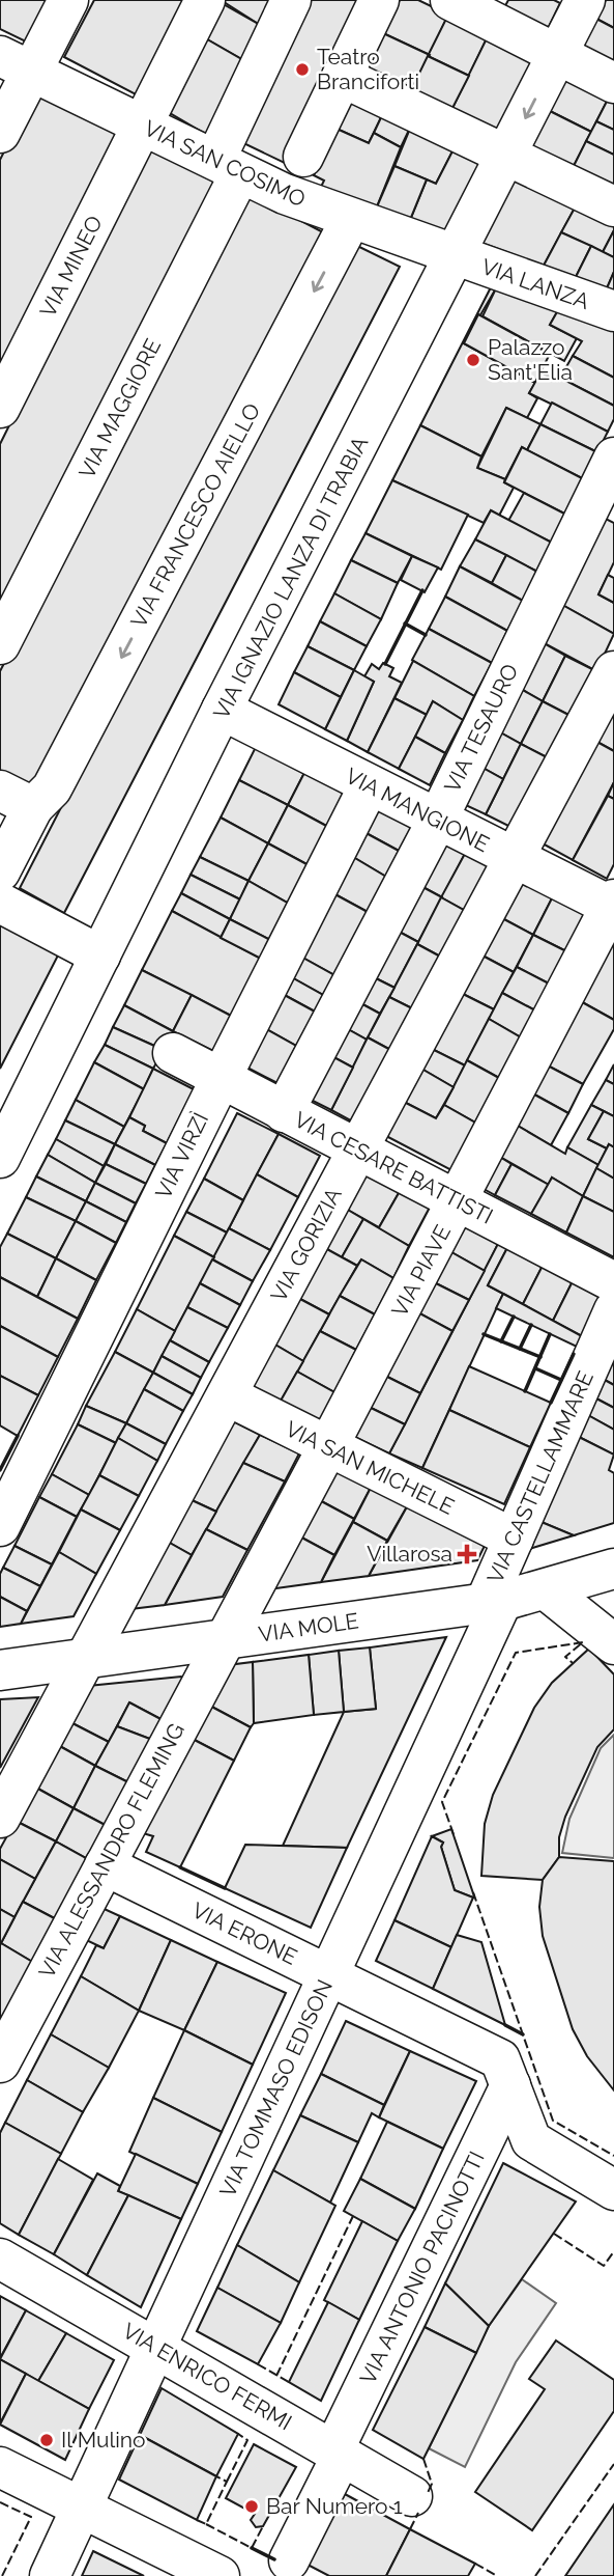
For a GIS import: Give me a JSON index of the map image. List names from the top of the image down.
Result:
{
  "streets": {
    "street": [
      "VIA SAN COSIMO",
      "VIA MINEO",
      "VIA LANZA",
      "VIA MAGGIORE",
      "VIA FRANCESCO AIELLO",
      "VIA IGNAZIO LANZA DI TRABIA",
      "VIA TESAURO",
      "VIA MANGIONE",
      "VIA VIRZÌ",
      "VIA CESARE BATTISTI",
      "VIA GORIZIA",
      "VIA PIAVE",
      "VIA SAN MICHELE",
      "VIA CASTELLAMMARE",
      "VIA MOLE",
      "VIA ALESSANDRO FLEMING",
      "VIA ERONE",
      "VIA TOMMASO EDISON",
      "VIA ANTONIO PACINOTTI",
      "VIA ENRICO FERMI"
    ]
  },
  "crossings": [
    ["VIA SAN COSIMO", "VIA MINEO"],
    ["VIA SAN COSIMO", "VIA LANZA"],
    ["VIA SAN COSIMO", "VIA MAGGIORE"],
    ["VIA SAN COSIMO", "VIA FRANCESCO AIELLO"],
    ["VIA SAN COSIMO", "VIA IGNAZIO LANZA DI TRABIA"],
    ["VIA LANZA", "VIA IGNAZIO LANZA DI TRABIA"],
    ["VIA IGNAZIO LANZA DI TRABIA", "VIA MANGIONE"],
    ["VIA TESAURO", "VIA MANGIONE"],
    ["VIA TESAURO", "VIA CESARE BATTISTI"],
    ["VIA MANGIONE", "VIA VIRZÌ"],
    ["VIA MANGIONE", "VIA GORIZIA"],
    ["VIA MANGIONE", "VIA PIAVE"],
    ["VIA VIRZÌ", "VIA CESARE BATTISTI"],
    ["VIA CESARE BATTISTI", "VIA GORIZIA"],
    ["VIA CESARE BATTISTI", "VIA PIAVE"],
    ["VIA GORIZIA", "VIA SAN MICHELE"],
    ["VIA GORIZIA", "VIA MOLE"],
    ["VIA PIAVE", "VIA SAN MICHELE"],
    ["VIA PIAVE", "VIA MOLE"],
    ["VIA PIAVE", "VIA ALESSANDRO FLEMING"],
    ["VIA SAN MICHELE", "VIA CASTELLAMMARE"],
    ["VIA CASTELLAMMARE", "VIA MOLE"],
    ["VIA CASTELLAMMARE", "VIA TOMMASO EDISON"],
    ["VIA MOLE", "VIA ALESSANDRO FLEMING"],
    ["VIA MOLE", "VIA TOMMASO EDISON"],
    ["VIA ALESSANDRO FLEMING", "VIA ERONE"],
    ["VIA ERONE", "VIA TOMMASO EDISON"],
    ["VIA ERONE", "VIA ANTONIO PACINOTTI"],
    ["VIA TOMMASO EDISON", "VIA ENRICO FERMI"],
    ["VIA ANTONIO PACINOTTI", "VIA ENRICO FERMI"]
  ],
  "one_way": ["VIA FRANCESCO AIELLO"],
  "places": {
    "other": [
      "Teatro Branciforti",
      "Palazzo Sant'Elia",
      "Il Mulino",
      "Bar Numero 1"
    ],
    "health": ["Villarosa"]
  }
}
